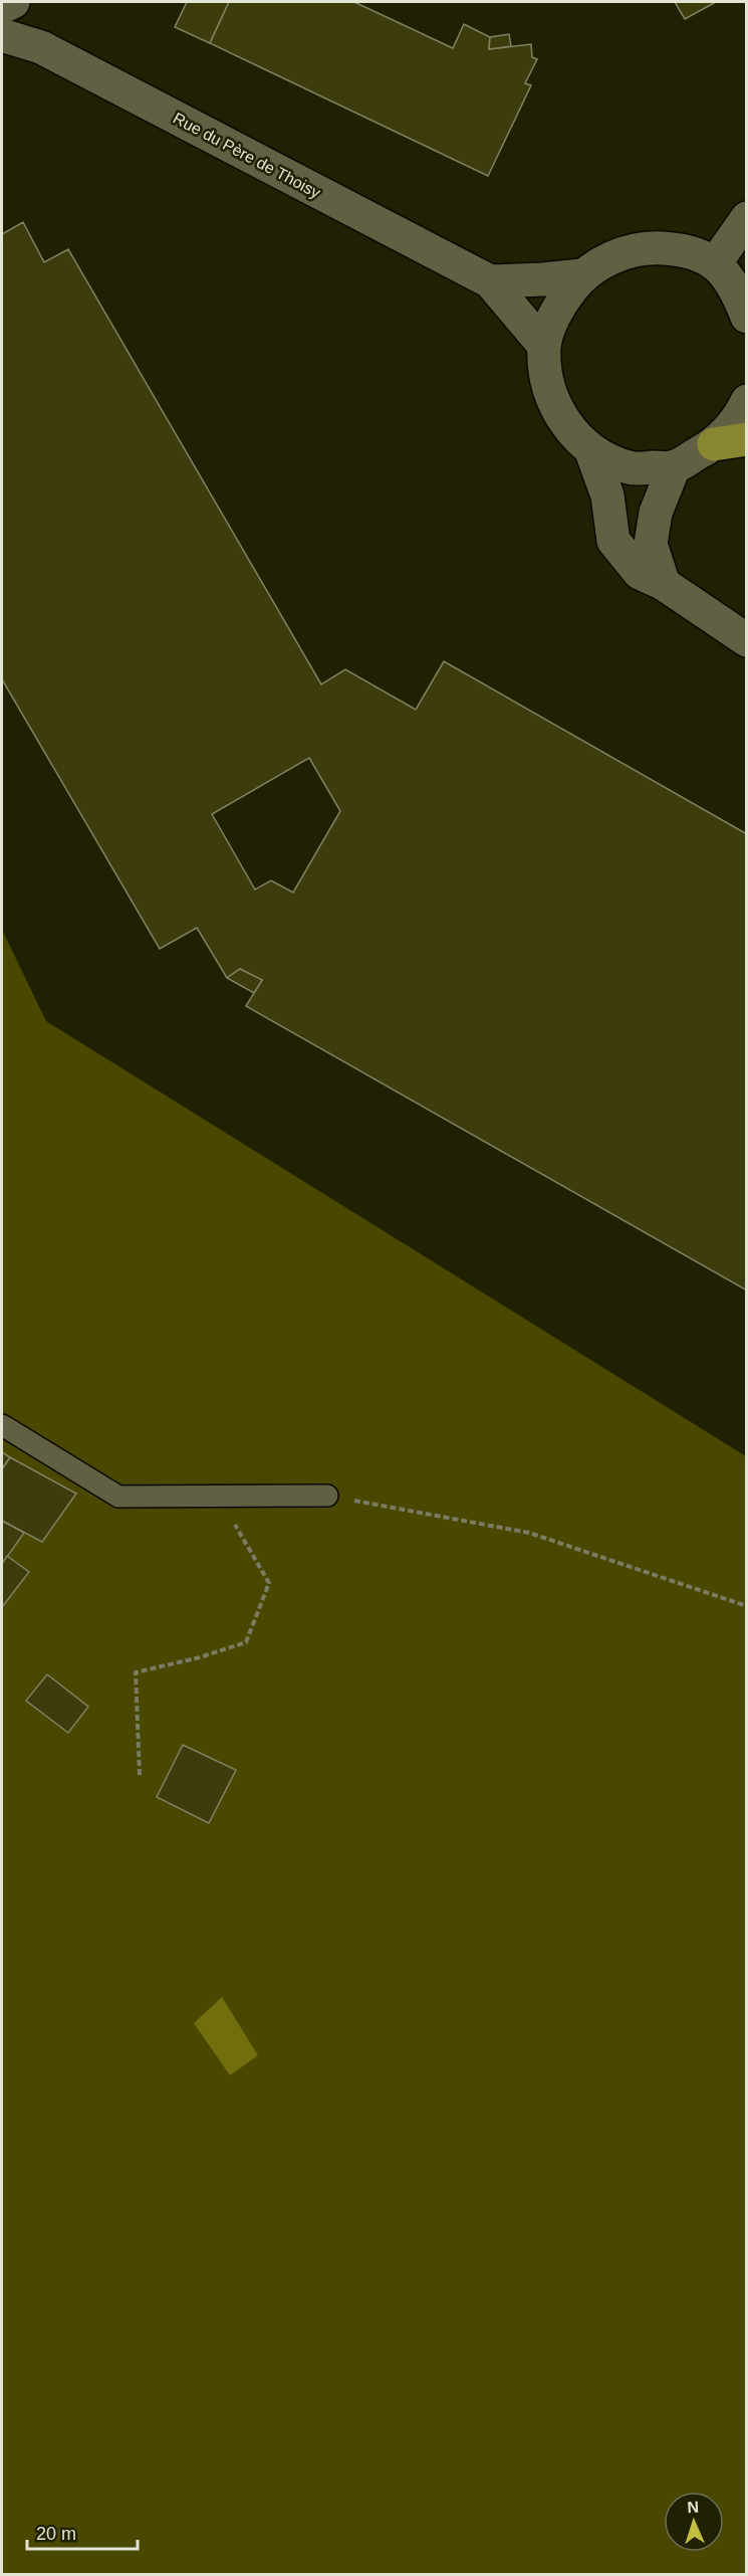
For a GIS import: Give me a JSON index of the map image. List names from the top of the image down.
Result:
{
  "streets": {
    "street": ["Rue du Père de Thoisy"]
  },
  "scale_bar": "20 m",
  "north": "top"
}
